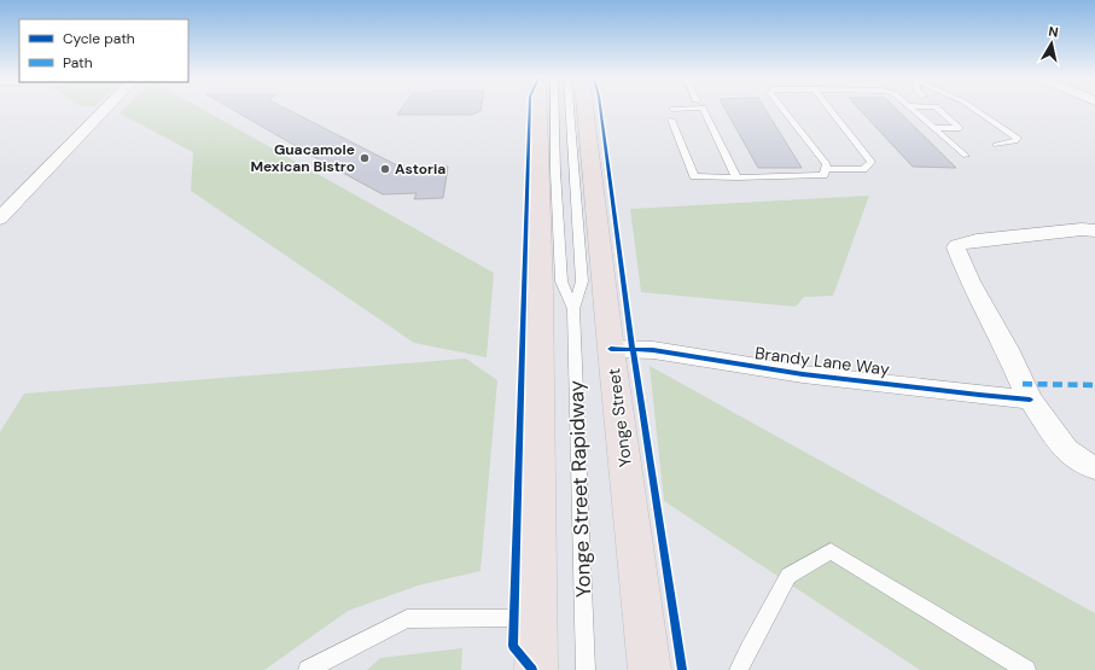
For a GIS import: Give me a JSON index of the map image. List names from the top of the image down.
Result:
{
  "streets": {
    "main road": ["Yonge Street"],
    "street": ["Brandy Lane Way"],
    "lane": ["Yonge Street Rapidway"]
  },
  "crossings": [
    ["Brandy Lane Way", "Yonge Street"]
  ],
  "places": ["Guacamole Mexican Bistro", "Astoria"],
  "legend": ["Cycle path", "Path"],
  "north": "top"
}
